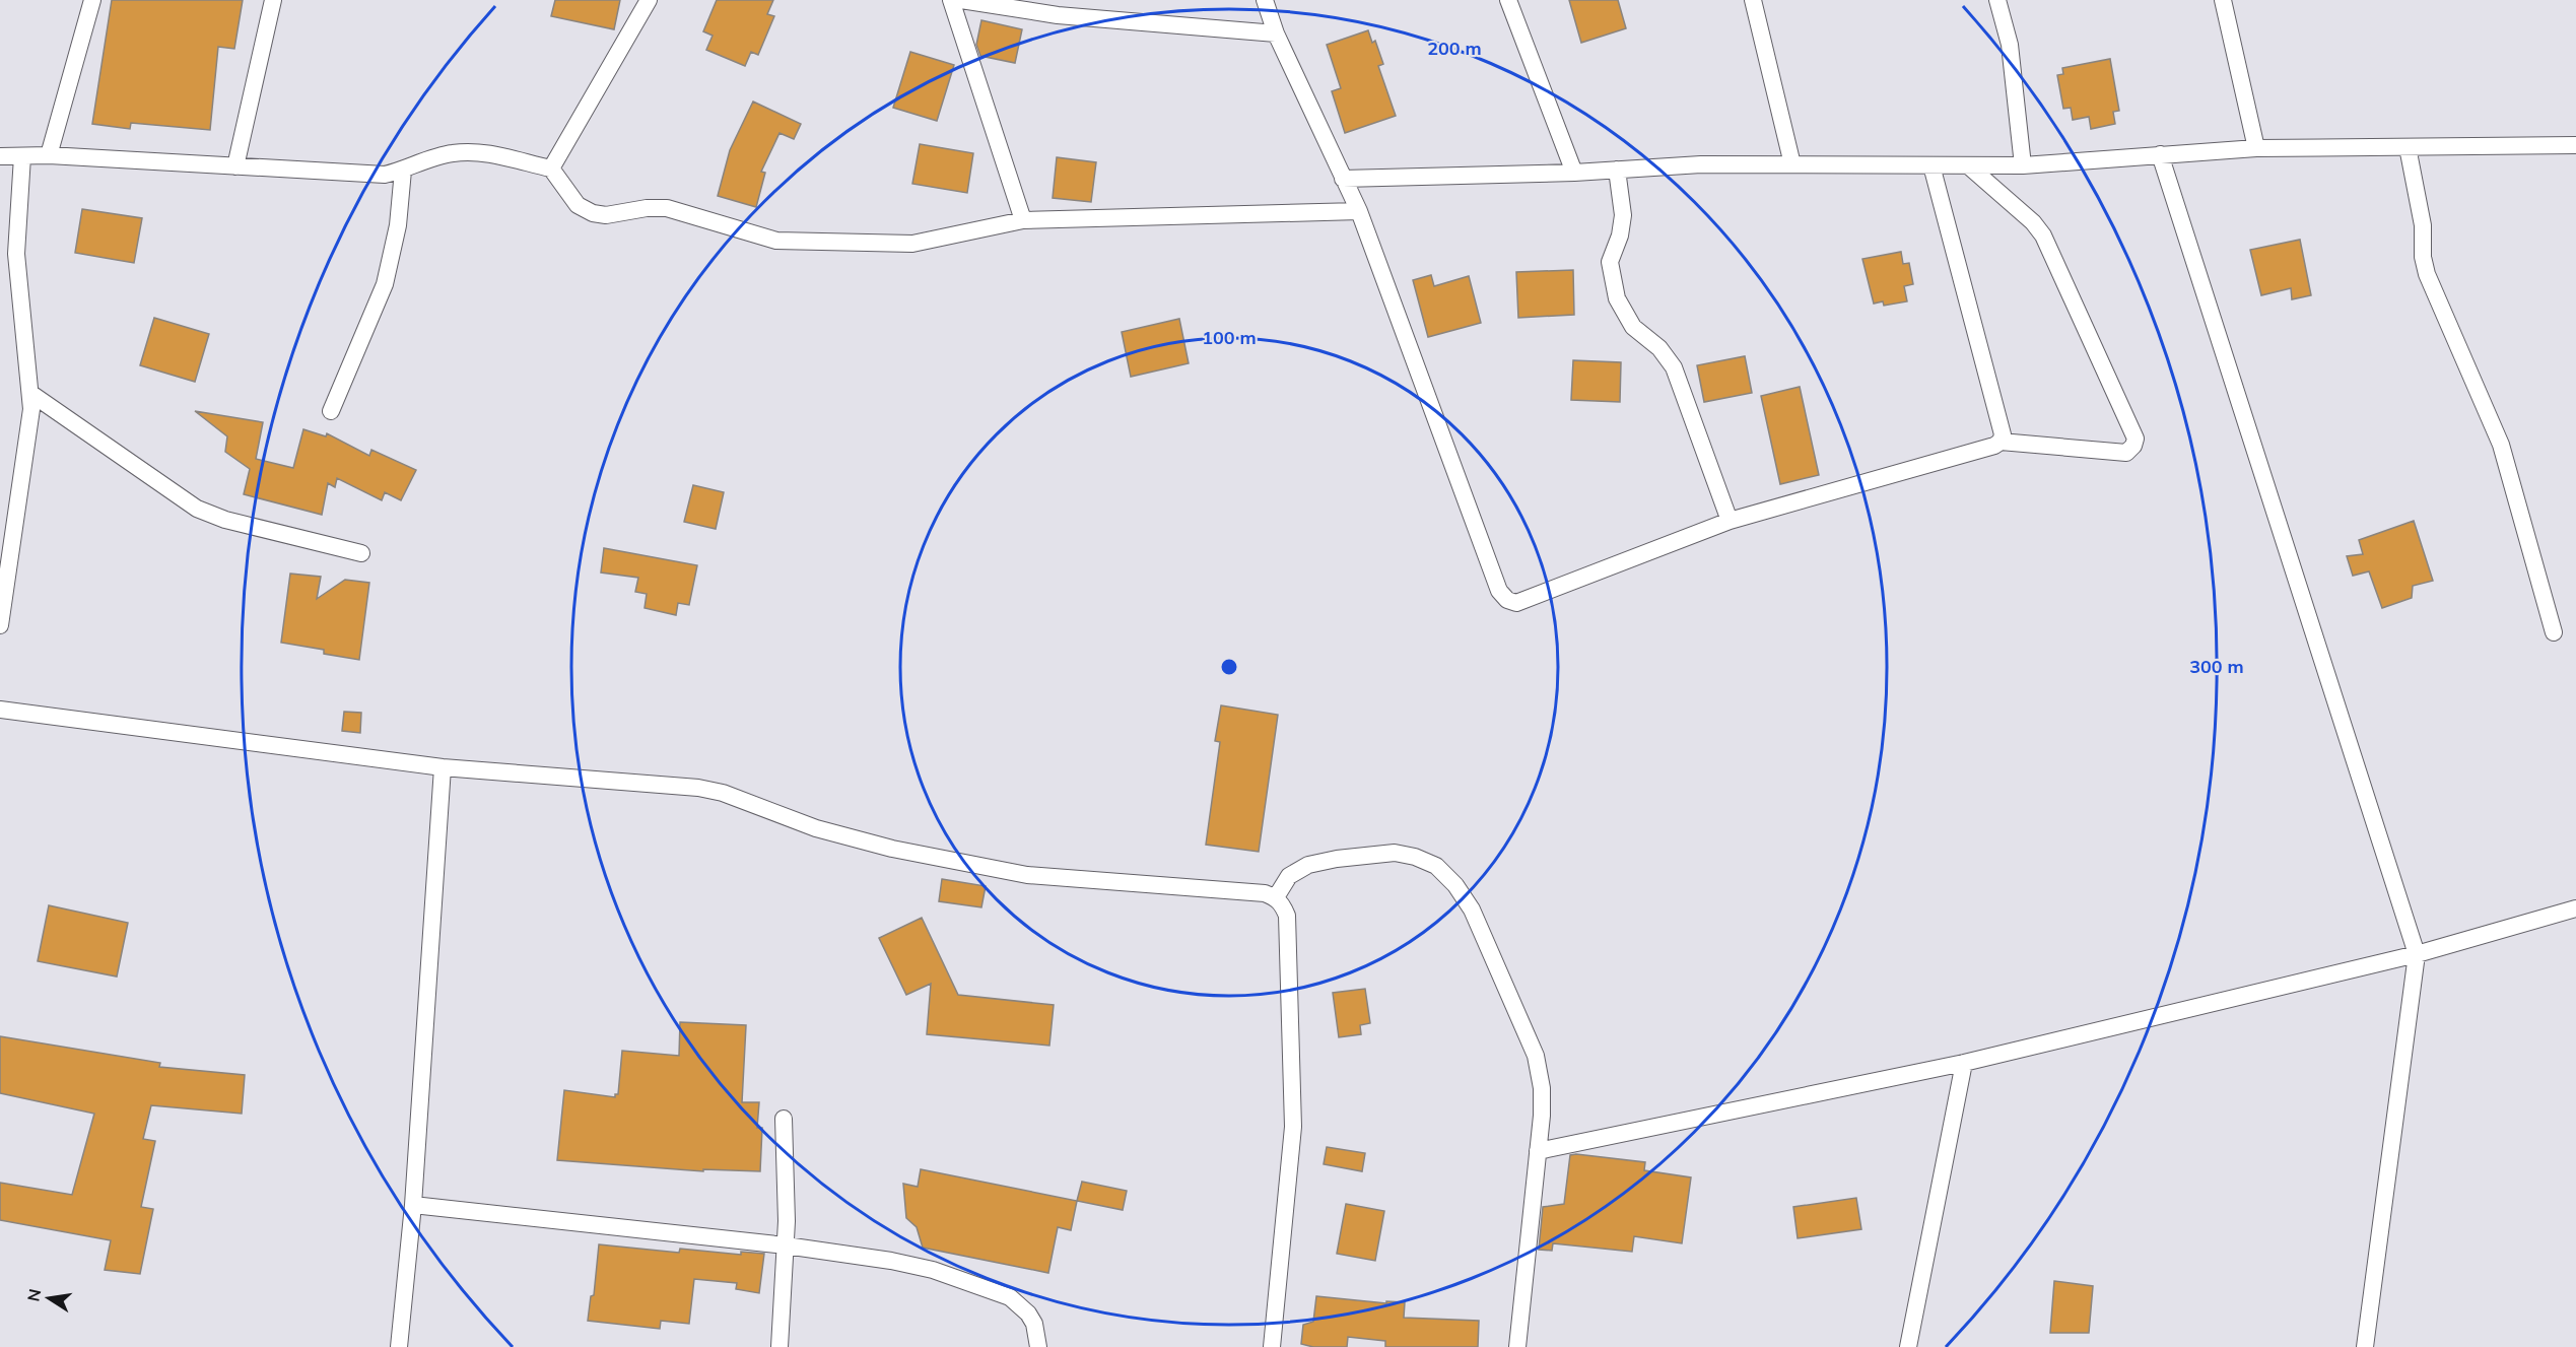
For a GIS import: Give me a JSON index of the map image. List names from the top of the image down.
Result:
{
  "north": "left",
  "rings": ["200 m", "100 m", "300 m"]
}
